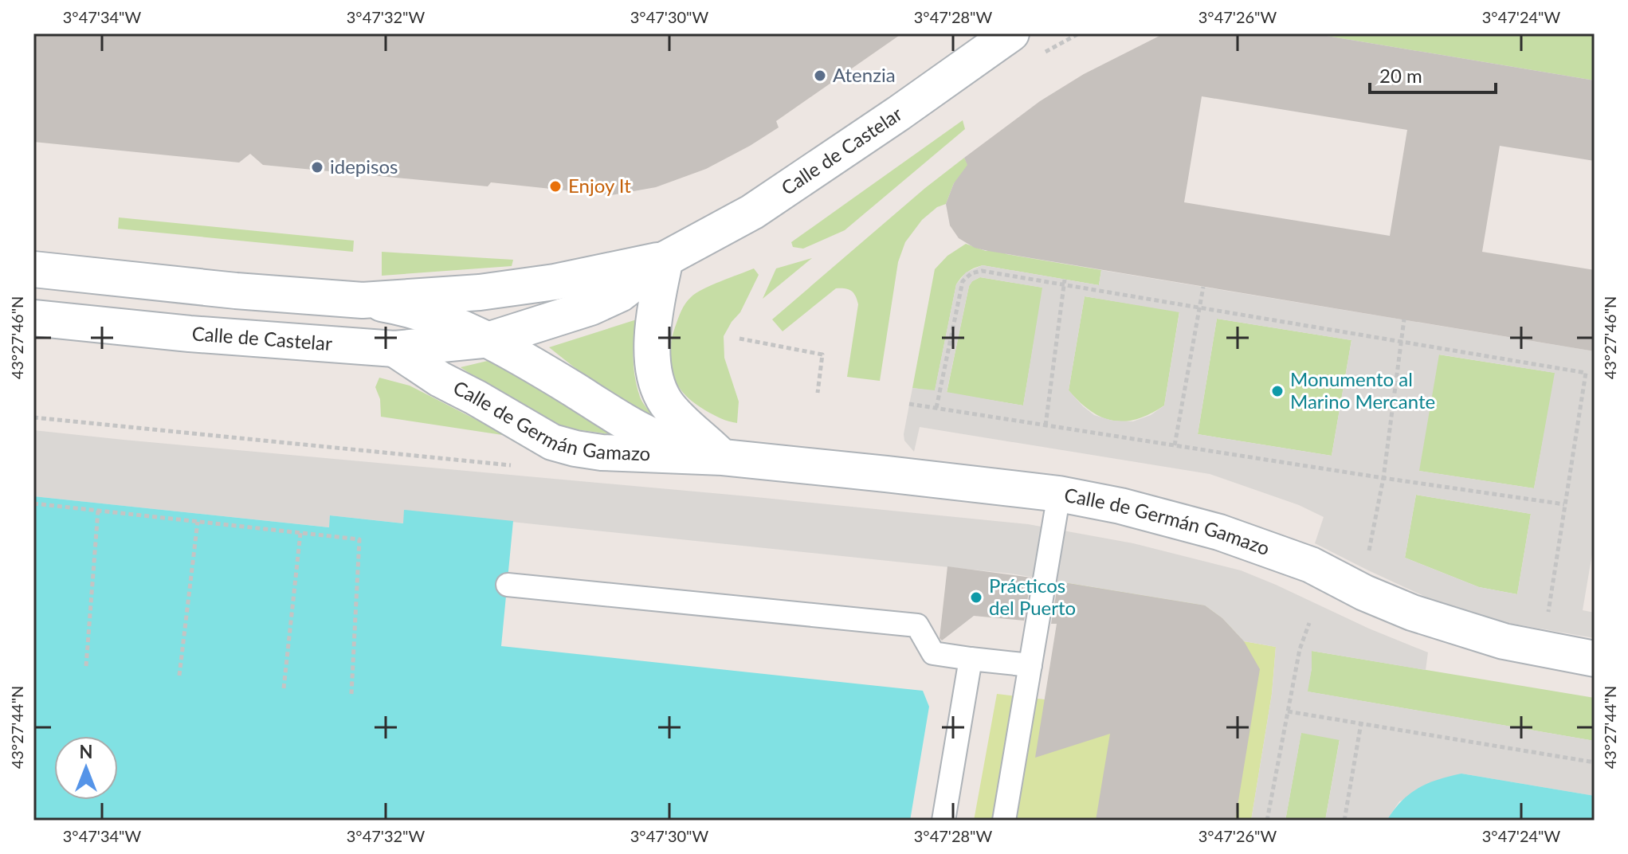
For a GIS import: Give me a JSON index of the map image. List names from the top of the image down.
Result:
{
  "streets": {
    "street": ["Calle de Castelar", "Calle de Germán Gamazo"]
  },
  "crossings": [
    ["Calle de Castelar", "Calle de Germán Gamazo"]
  ],
  "places": [
    "Atenzia",
    "idepisos",
    "Enjoy It",
    "Monumento al Marino Mercante",
    "Prácticos del Puerto"
  ],
  "scale_bar": "20 m",
  "north": "top",
  "coordinates": [
    "3°47'34\"W",
    "3°47'32\"W",
    "3°47'30\"W",
    "3°47'28\"W",
    "3°47'26\"W",
    "3°47'24\"W",
    "43°27'46\"N",
    "43°27'44\"N"
  ]
}
